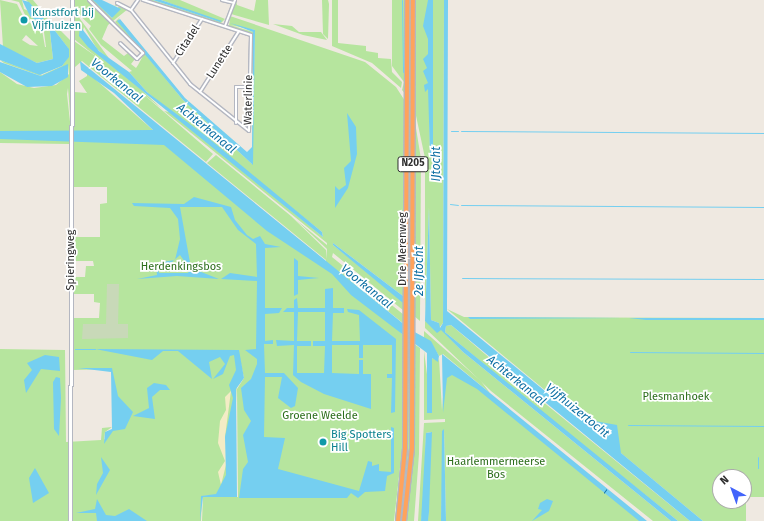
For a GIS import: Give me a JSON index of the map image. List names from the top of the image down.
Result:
{
  "streets": {
    "highway": ["N205", "Drie Merenweg"],
    "street": [
      "Citadel",
      "Lunette",
      "Waterlinie",
      "Spieringweg"
    ]
  },
  "crossings": [
    ["Citadel", "Waterlinie"],
    ["Lunette", "Waterlinie"]
  ],
  "water": [
    "Voorkanaal",
    "Achterkanaal",
    "IJtocht",
    "2e IJtocht",
    "Vijfhuizertocht"
  ],
  "parks": [
    "Herdenkingsbos",
    "Plesmanhoek",
    "Groene Weelde",
    "Haarlemmermeerse Bos"
  ],
  "places": ["Kunstfort bij Vijfhuizen", "Big Spotters Hill"],
  "north": "top left"
}
